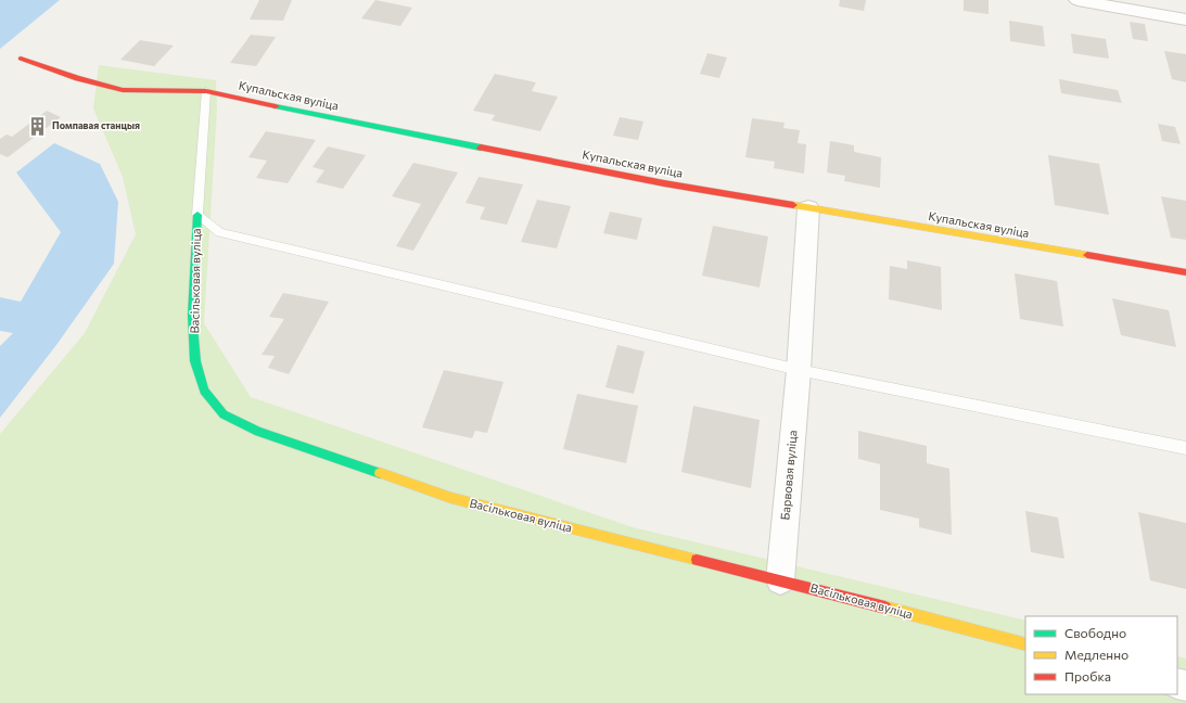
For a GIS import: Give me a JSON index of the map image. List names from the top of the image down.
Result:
{
  "streets": {
    "street": ["Купальская вуліца", "Васільковая вуліца", "Барвовая вуліца"]
  },
  "crossings": [
    ["Купальская вуліца", "Барвовая вуліца"],
    ["Васільковая вуліца", "Барвовая вуліца"]
  ],
  "places": {
    "building": ["Помпавая станцыя"]
  },
  "legend": ["Свободно", "Медленно", "Пробка"]
}
